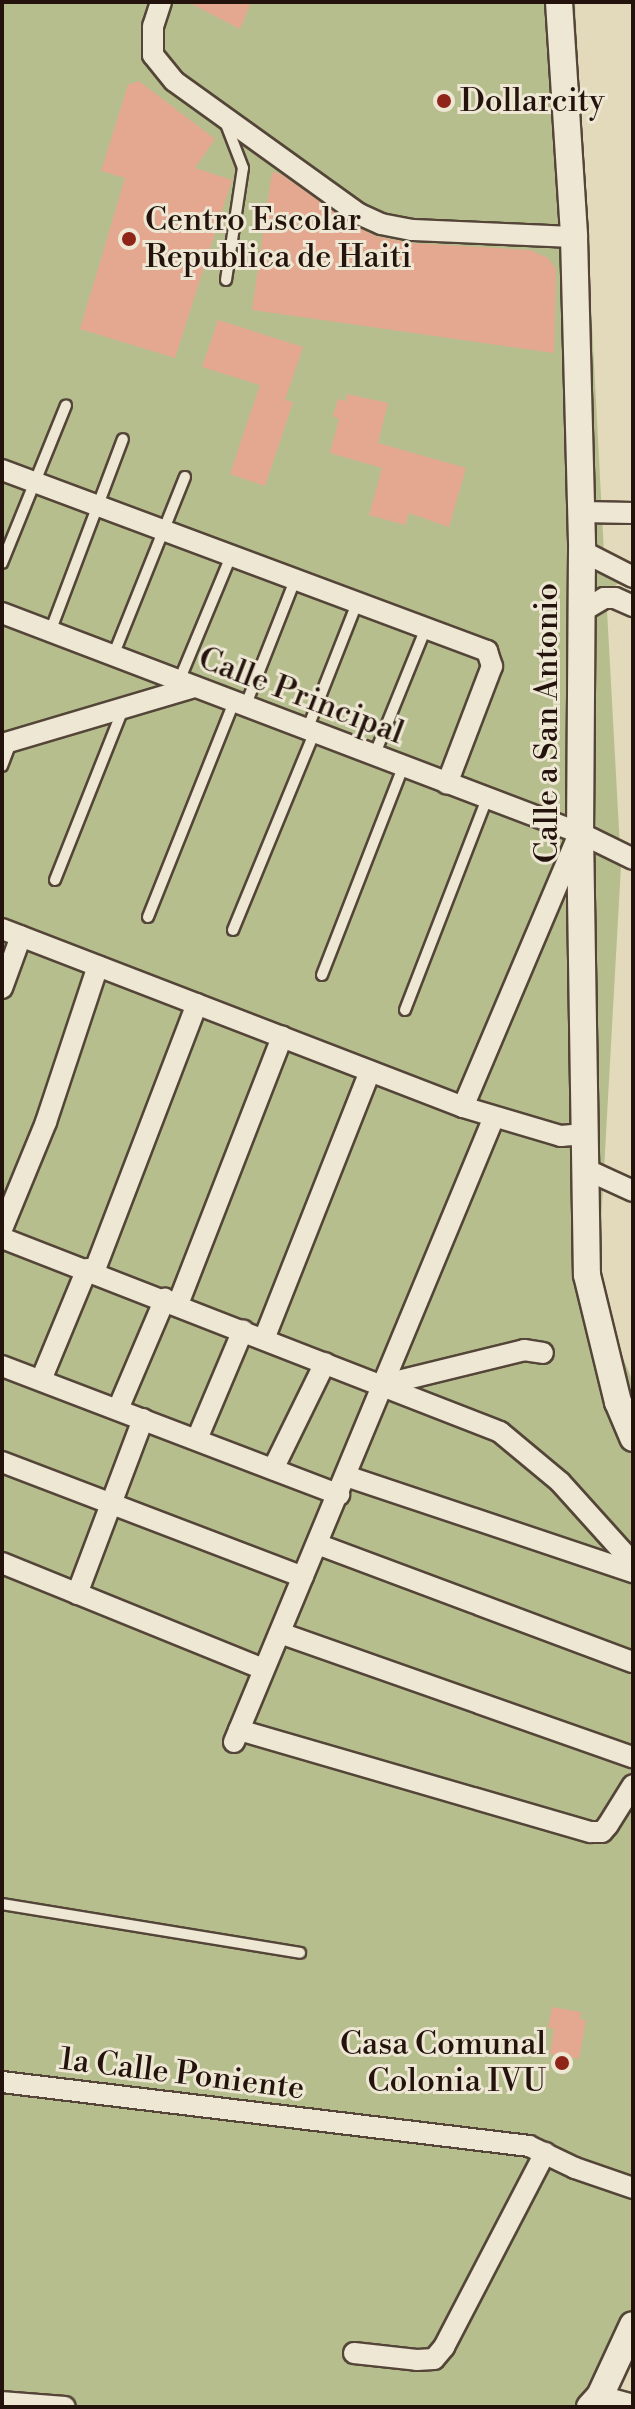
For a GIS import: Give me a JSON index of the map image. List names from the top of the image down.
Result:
{
  "streets": {
    "street": ["Calle Principal", "Calle a San Antonio", "1a Calle Poniente"]
  },
  "crossings": [
    ["Calle Principal", "Calle a San Antonio"]
  ],
  "places": ["Dollarcity", "Centro Escolar Republica de Haiti", "Casa Comunal Colonia IVU"]
}
